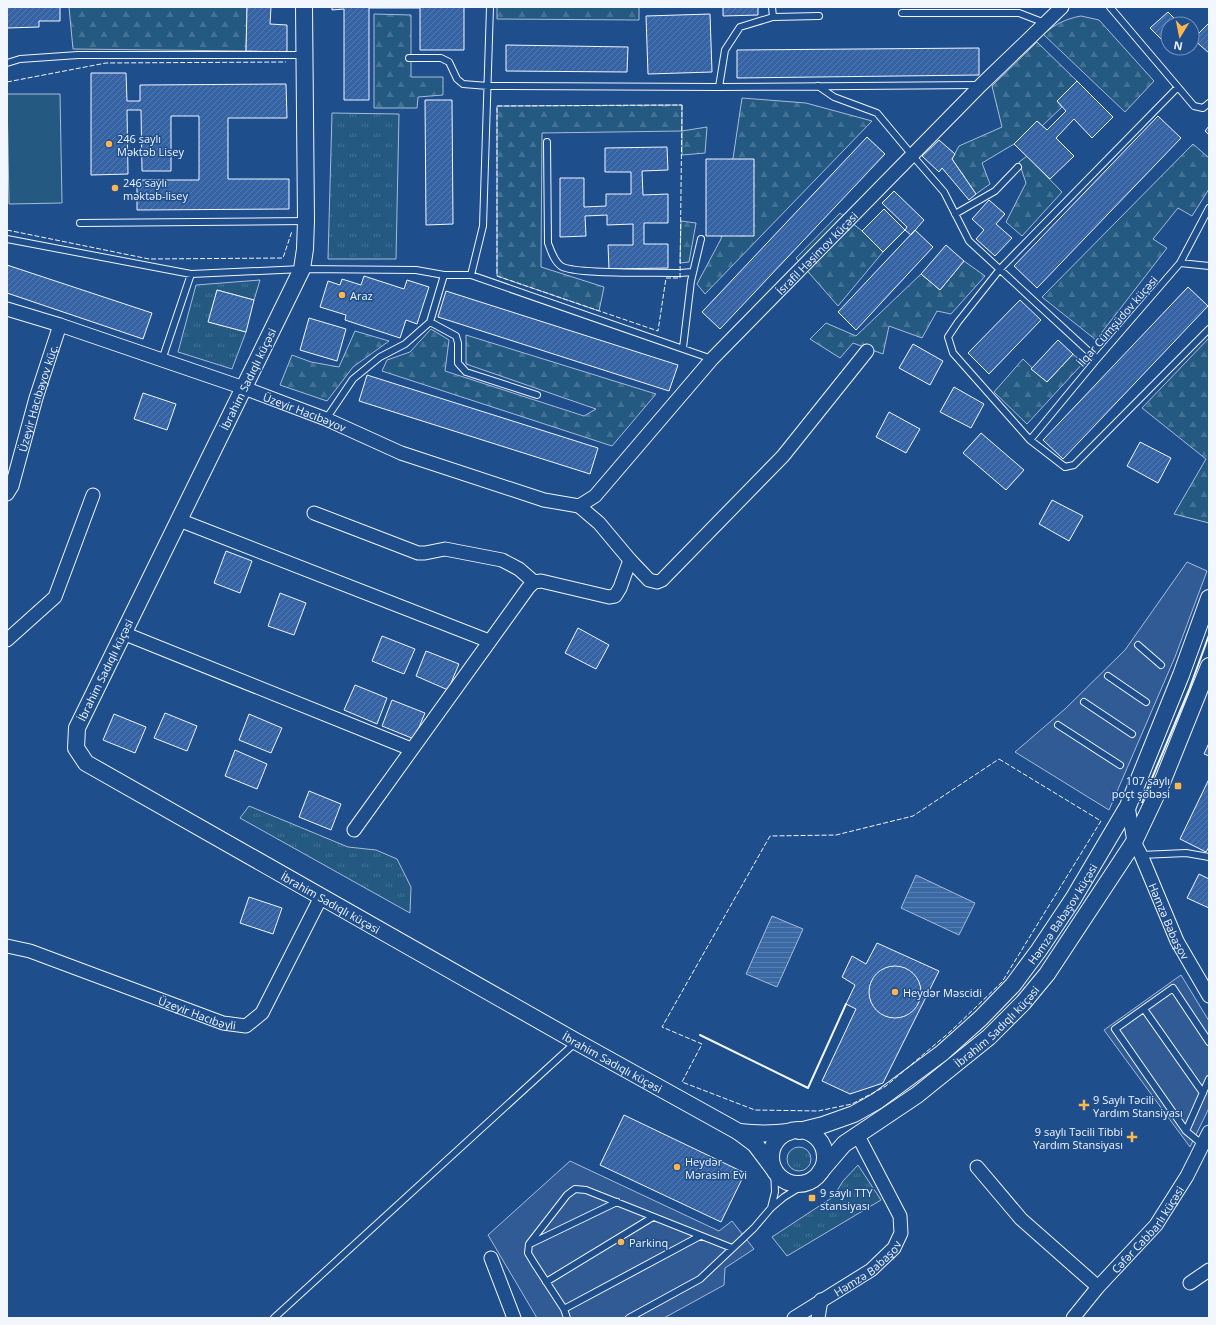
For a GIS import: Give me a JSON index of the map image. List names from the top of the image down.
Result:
{
  "streets": {
    "street": [
      "İsrafil Həşimov küçəsi",
      "İbrahim Sadıqlı küçəsi",
      "Üzeyir Hacıbəyov küç.",
      "Üzeyir Hacıbəyov",
      "Həmzə Babaşov küçəsi",
      "Həmzə Babaşov",
      "Üzeyir Hacıbəyli",
      "Cəfər Cabbarlı küçəsi"
    ],
    "lane": ["İlqar Cümşüdov küçəsi"]
  },
  "crossings": [
    ["İsrafil Həşimov küçəsi", "Üzeyir Hacıbəyov"],
    ["İbrahim Sadıqlı küçəsi", "Üzeyir Hacıbəyov"],
    ["İbrahim Sadıqlı küçəsi", "Həmzə Babaşov küçəsi"],
    ["İbrahim Sadıqlı küçəsi", "Həmzə Babaşov"],
    ["İbrahim Sadıqlı küçəsi", "Üzeyir Hacıbəyli"],
    ["Üzeyir Hacıbəyov küç.", "Üzeyir Hacıbəyov"],
    ["Həmzə Babaşov küçəsi", "Həmzə Babaşov"]
  ],
  "places": {
    "other": [
      "246 saylı Məktəb Lisey",
      "246 saylı məktəb-lisey",
      "Araz",
      "Heydər Məscidi",
      "Heydər Mərasim Evi",
      "Parkinq"
    ],
    "transit": ["107 saylı poçt şöbəsi", "9 saylı TTY stansiyası"],
    "health": ["9 Saylı Təcili Yardım Stansiyası", "9 saylı Təcili Tibbi Yardım Stansiyası"]
  },
  "north": "bottom"
}
